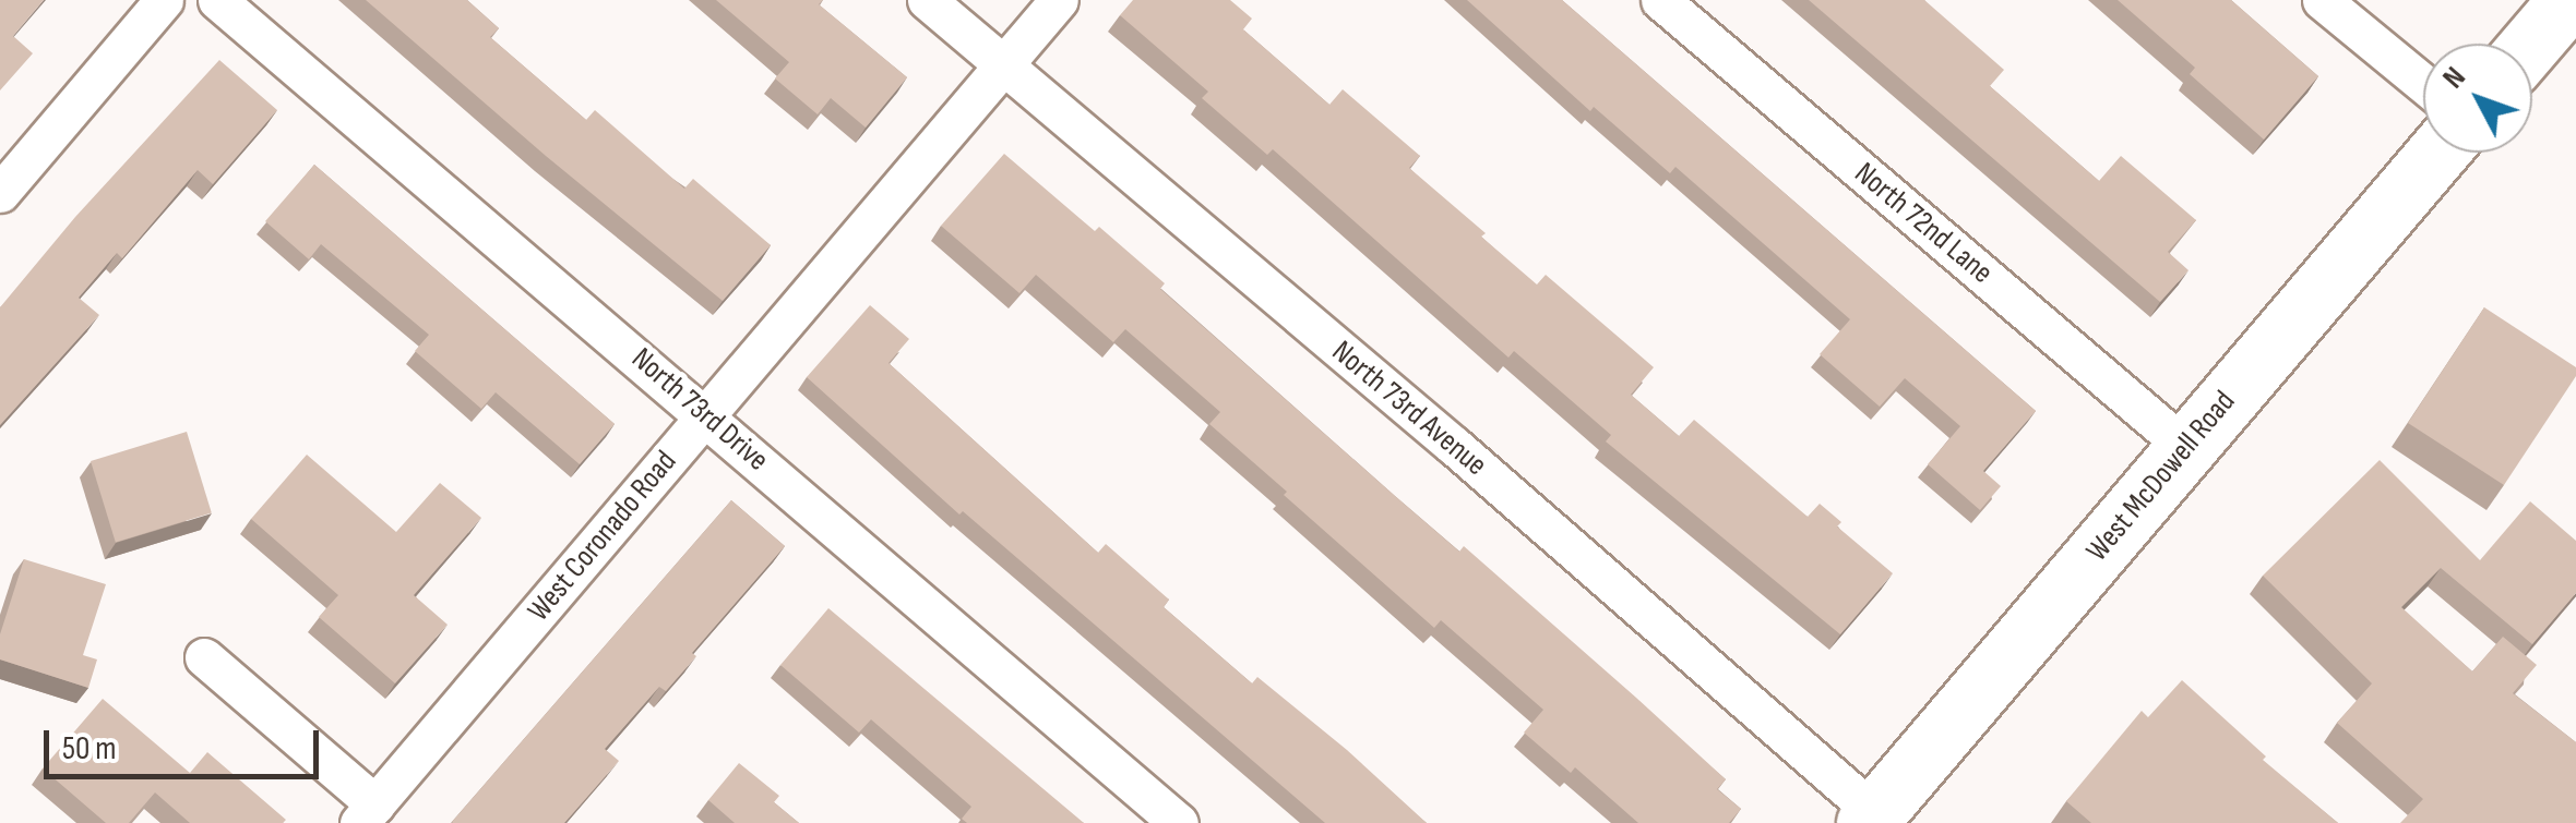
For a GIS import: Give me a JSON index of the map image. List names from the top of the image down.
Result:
{
  "streets": {
    "main road": ["West McDowell Road"],
    "street": [
      "North 72nd Lane",
      "North 73rd Avenue",
      "North 73rd Drive",
      "West Coronado Road"
    ]
  },
  "crossings": [
    ["North 72nd Lane", "West McDowell Road"],
    ["North 73rd Avenue", "West McDowell Road"],
    ["North 73rd Avenue", "West Coronado Road"],
    ["North 73rd Drive", "West Coronado Road"]
  ],
  "scale_bar": "50 m",
  "north": "top left"
}
